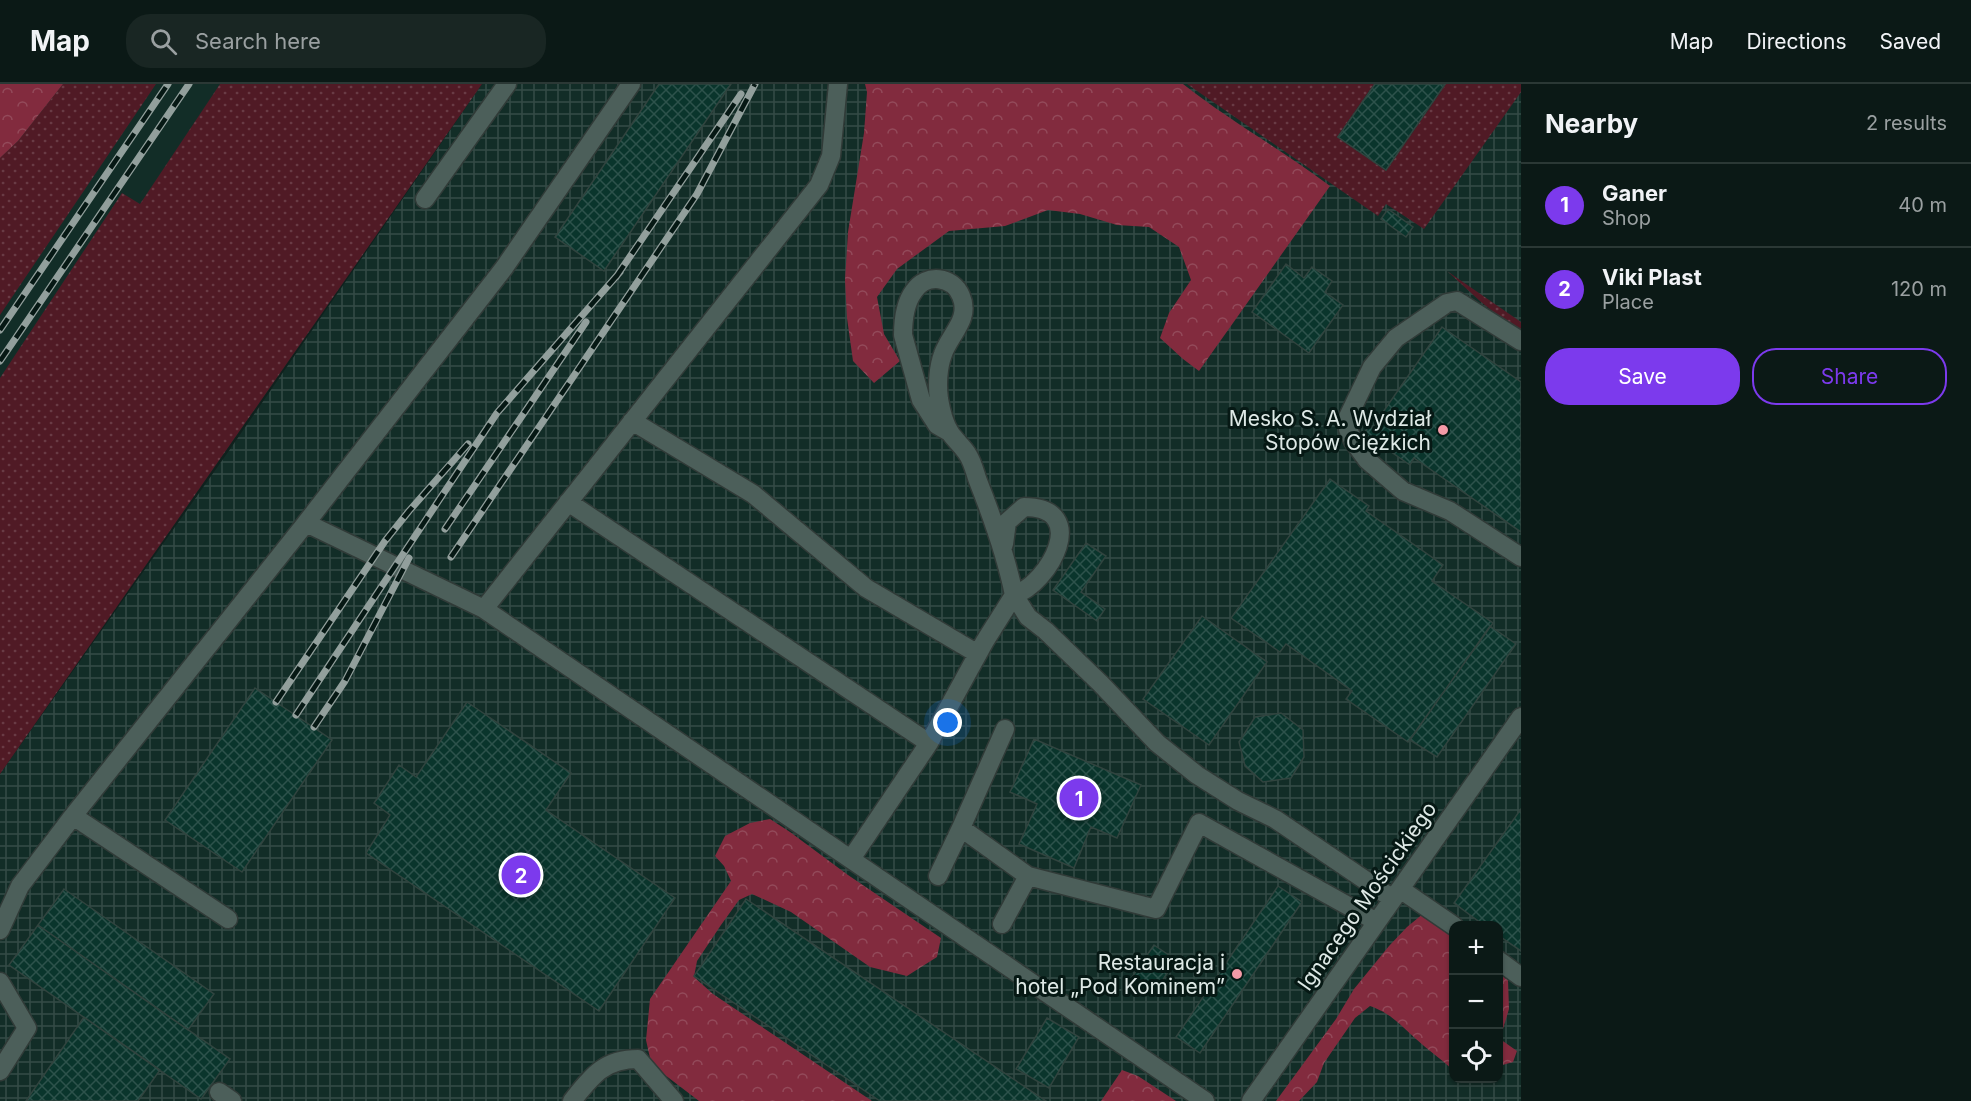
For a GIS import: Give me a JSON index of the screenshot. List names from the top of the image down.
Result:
{
  "streets": {
    "street": ["Ignacego Mościckiego"]
  },
  "places": ["Mesko S. A. Wydział Stopów Ciężkich", "Restauracja i hotel „Pod Kominem”"],
  "page": {
    "header": "Map",
    "search": "Search here",
    "nav": ["Map", "Directions", "Saved"],
    "heading": ["Nearby", "2 results"],
    "list": [
      {
        "mark": "1",
        "name": "Ganer",
        "note": "Shop",
        "value": "40 m"
      },
      {
        "mark": "2",
        "name": "Viki Plast",
        "note": "Place",
        "value": "120 m"
      }
    ],
    "buttons": ["Save", "Share"],
    "pins": ["1", "2"],
    "map_buttons": ["+", "−"]
  }
}
